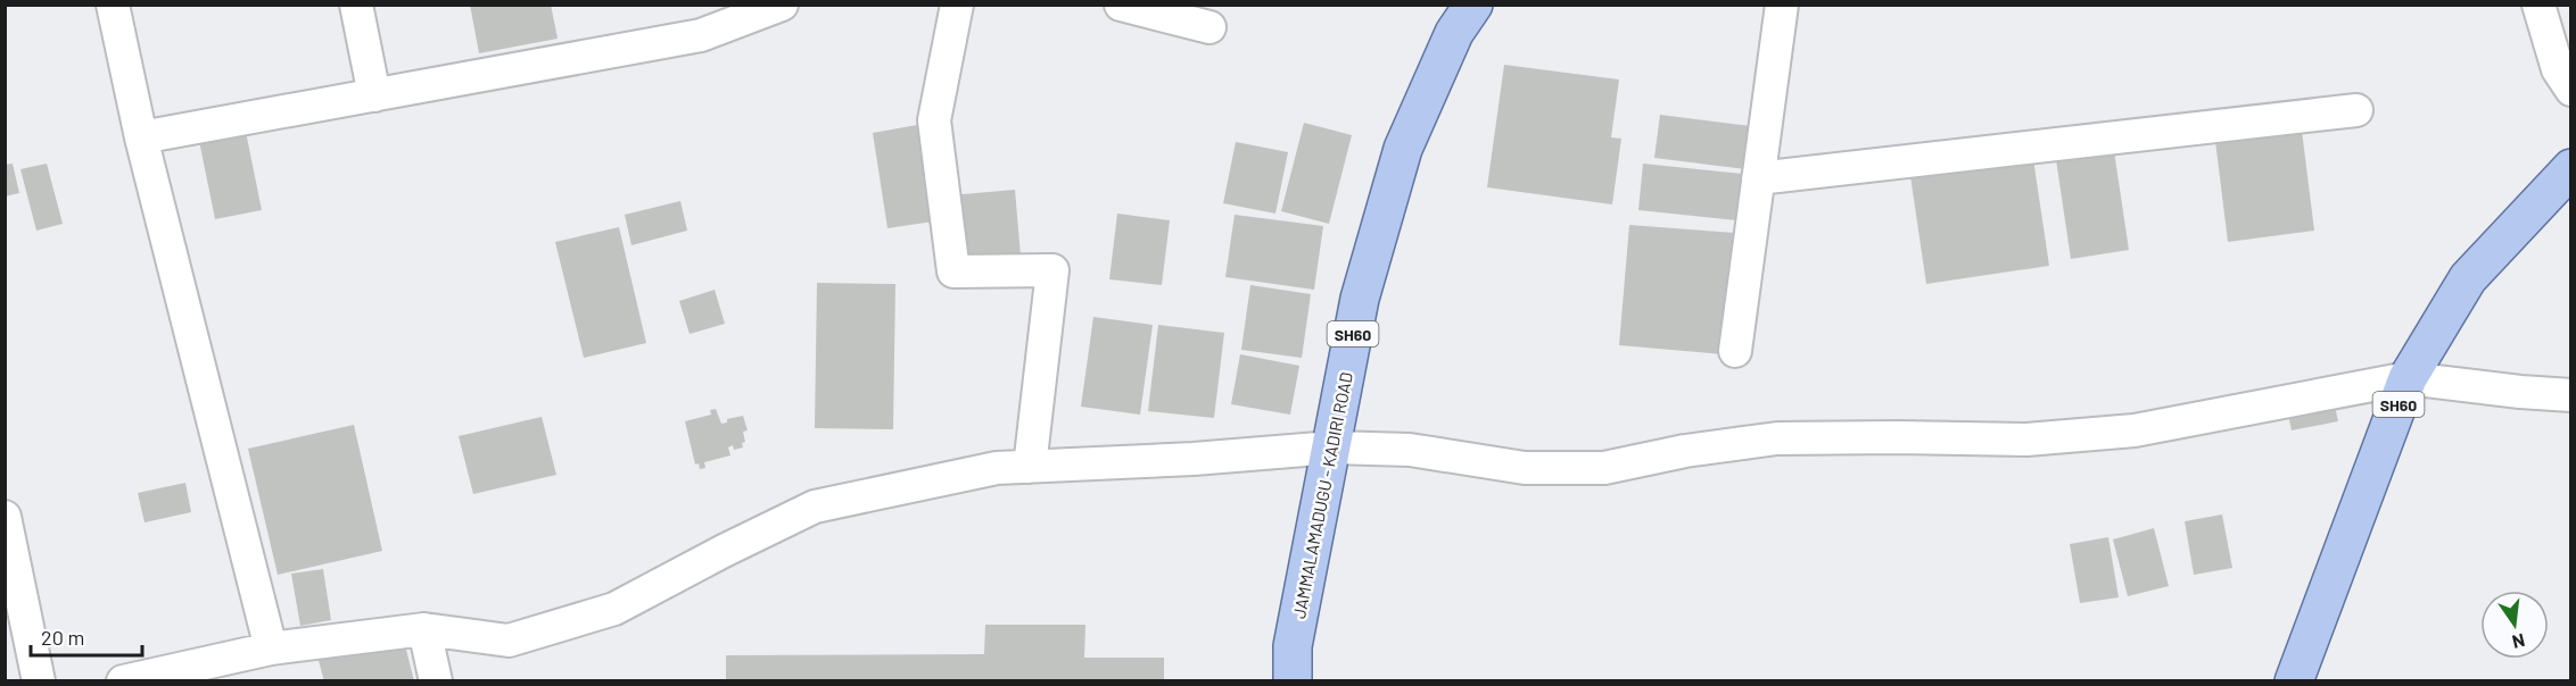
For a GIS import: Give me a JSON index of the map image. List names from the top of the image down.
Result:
{
  "streets": {
    "main road": ["SH60", "JAMMALAMADUGU - KADIRI ROAD"]
  },
  "scale_bar": "20 m",
  "north": "bottom"
}
